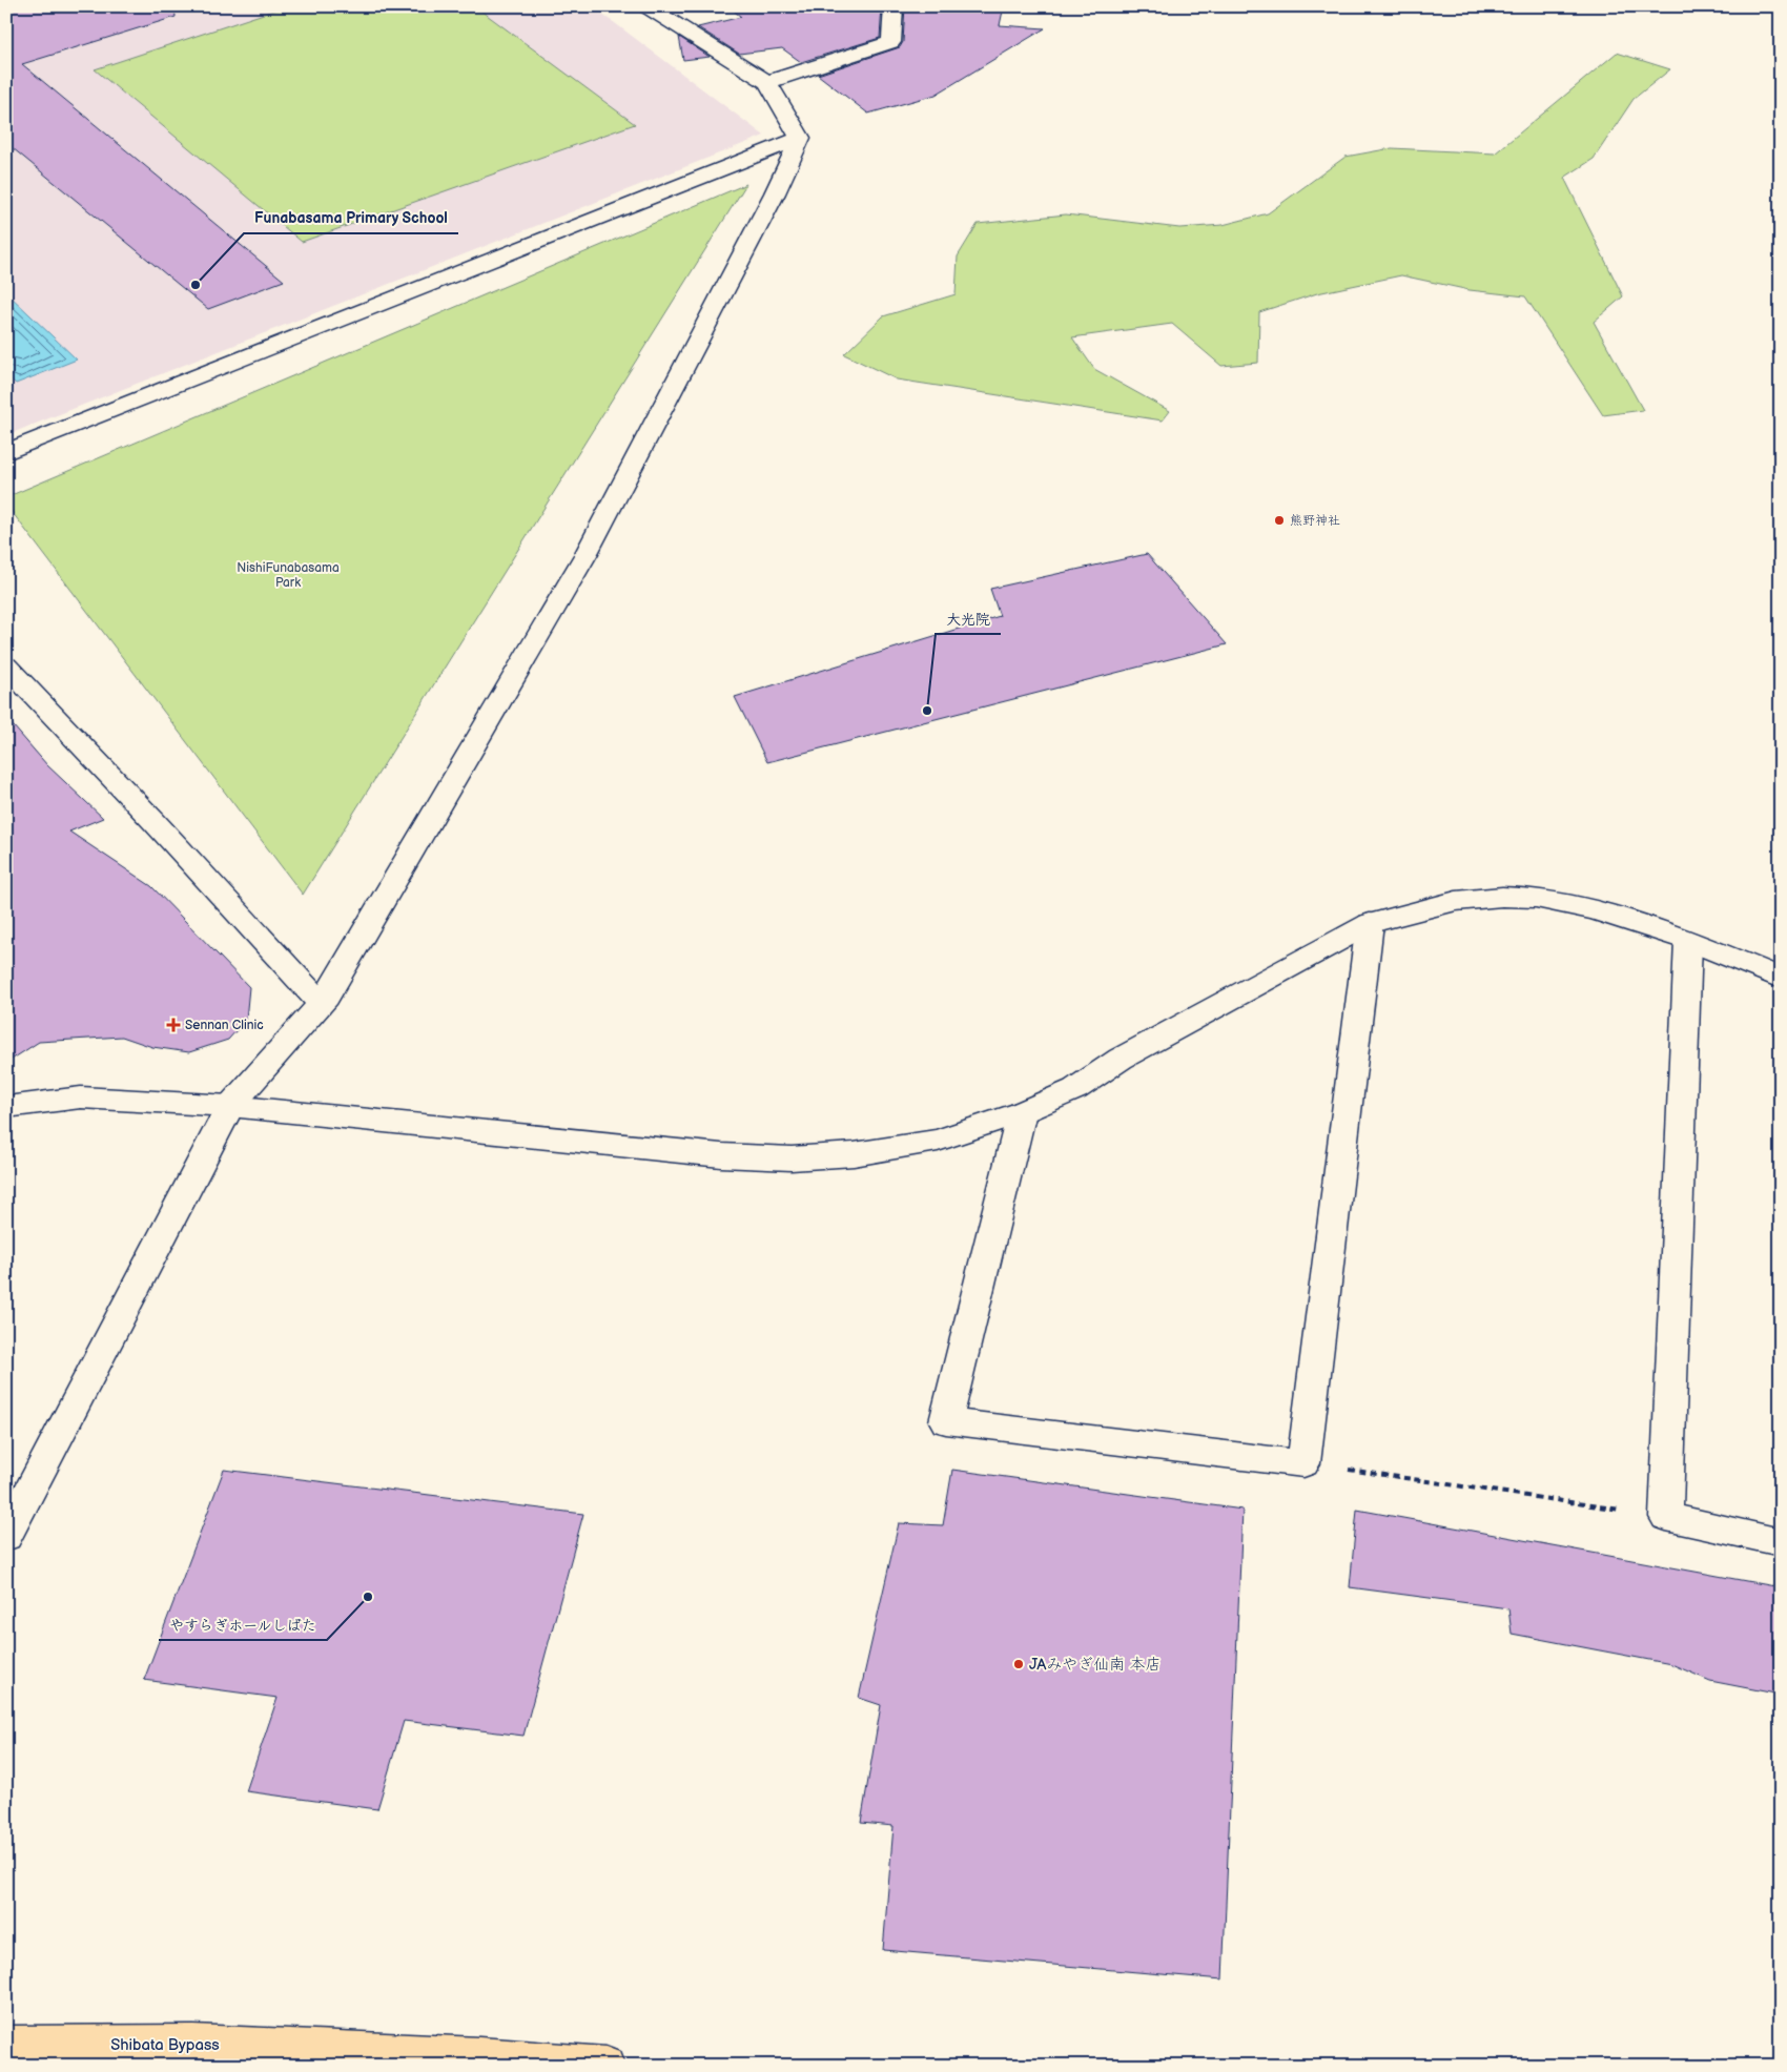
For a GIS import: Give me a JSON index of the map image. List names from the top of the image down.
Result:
{
  "streets": {
    "highway": ["Shibata Bypass"]
  },
  "parks": ["NishiFunabasama Park"],
  "places": {
    "other": [
      "Funabasama Primary School",
      "熊野神社",
      "大光院",
      "やすらぎホールしばた",
      "JAみやぎ仙南 本店"
    ],
    "health": ["Sennan Clinic"]
  }
}
